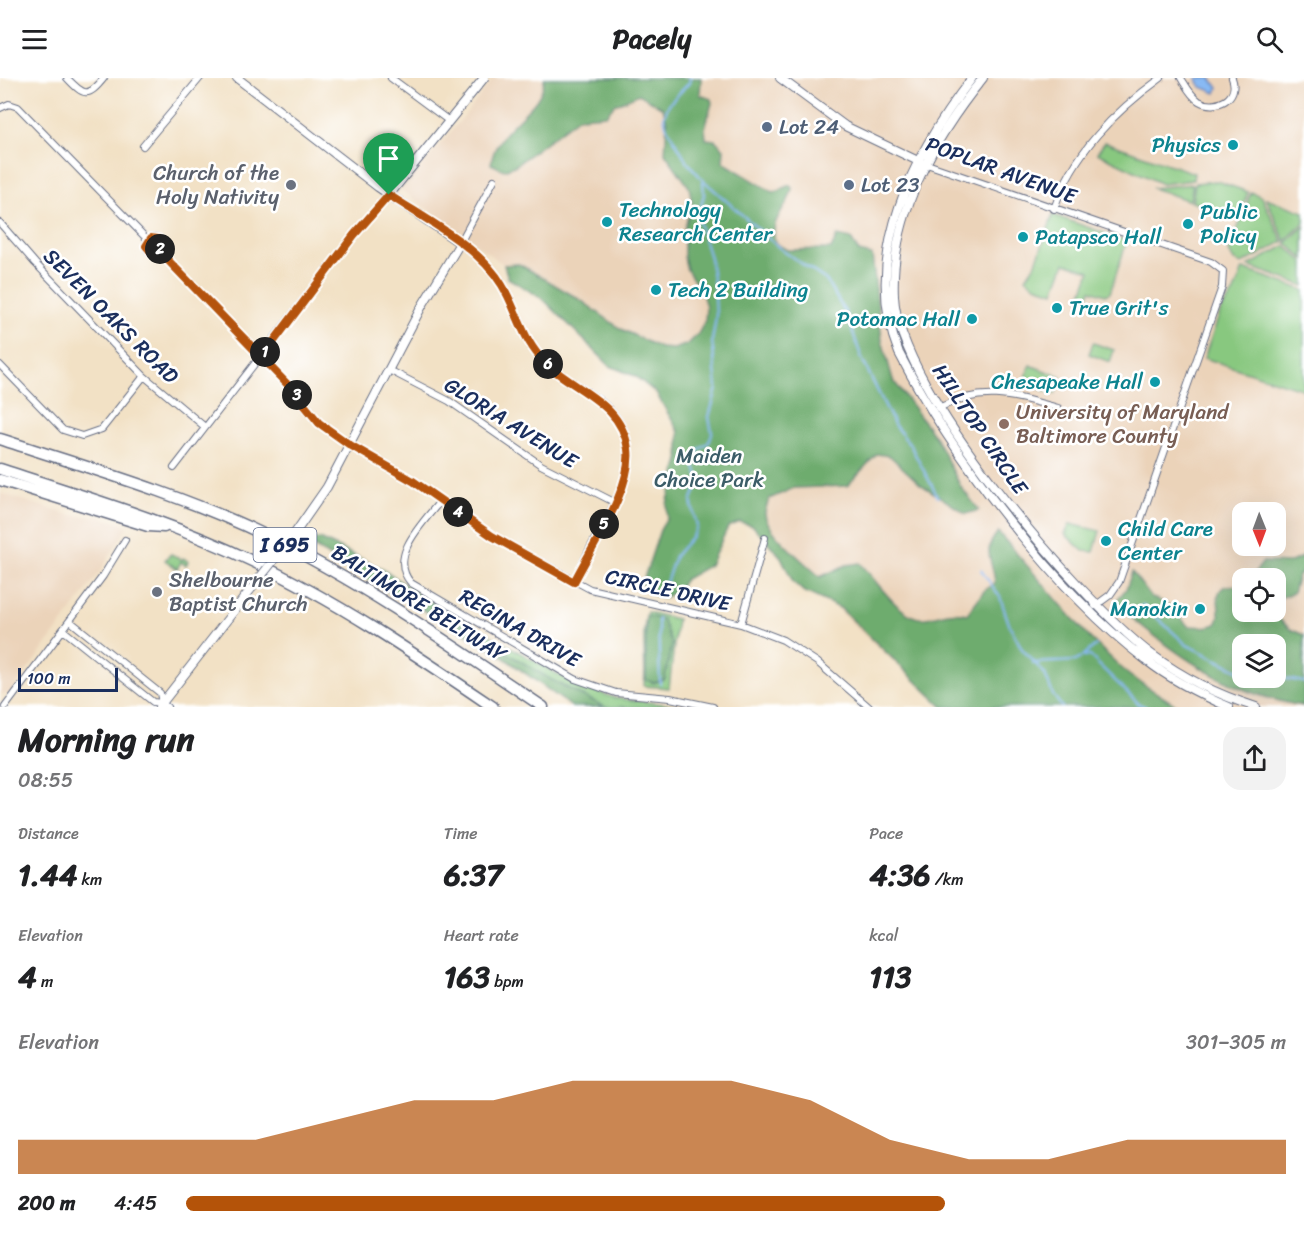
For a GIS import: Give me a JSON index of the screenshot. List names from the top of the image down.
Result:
{
  "streets": {
    "highway": ["I 695", "BALTIMORE BELTWAY"],
    "street": [
      "POPLAR AVENUE",
      "SEVEN OAKS ROAD",
      "GLORIA AVENUE",
      "HILLTOP CIRCLE",
      "CIRCLE DRIVE",
      "REGINA DRIVE"
    ]
  },
  "crossings": [
    ["POPLAR AVENUE", "HILLTOP CIRCLE"],
    ["CIRCLE DRIVE", "REGINA DRIVE"]
  ],
  "parks": ["Maiden Choice Park"],
  "places": [
    "Lot 24",
    "Physics",
    "Church of the Holy Nativity",
    "Lot 23",
    "Technology Research Center",
    "Public Policy",
    "Patapsco Hall",
    "Tech 2 Building",
    "True Grit's",
    "Potomac Hall",
    "Chesapeake Hall",
    "University of Maryland Baltimore County",
    "Child Care Center",
    "Shelbourne Baptist Church",
    "Manokin"
  ],
  "scale_bar": "100 m",
  "north": "bottom",
  "page": {
    "header": "Pacely",
    "pins": [
      "2",
      "1",
      "6",
      "3",
      "4",
      "5"
    ],
    "scale": "100 m",
    "heading": ["Morning run", "08:55"],
    "stats": [
      ["Distance", "1.44 km"],
      ["Time", "6:37"],
      ["Pace", "4:36 /km"],
      ["Elevation", "4 m"],
      ["Heart rate", "163 bpm"],
      ["kcal", "113"]
    ],
    "chart": ["Elevation", "301–305 m"],
    "list": [
      {
        "name": "200 m",
        "note": "4:45"
      }
    ]
  }
}
